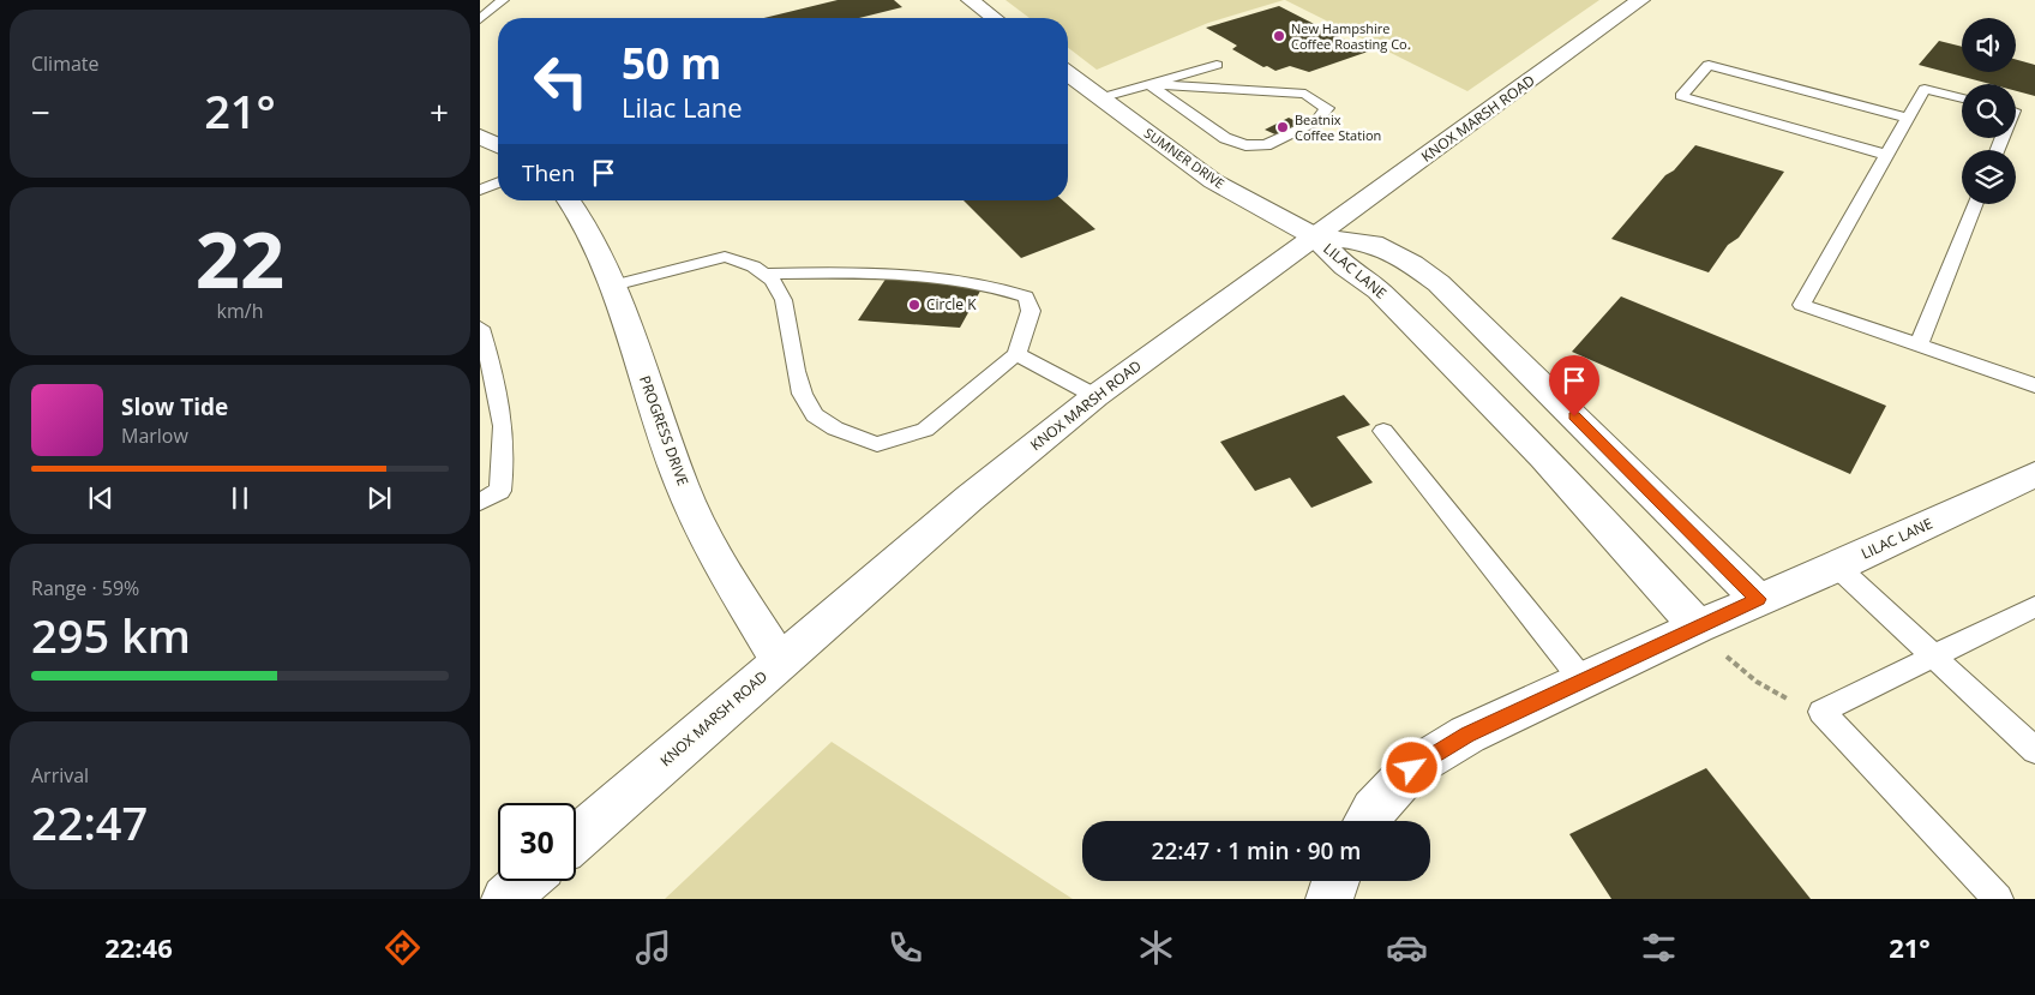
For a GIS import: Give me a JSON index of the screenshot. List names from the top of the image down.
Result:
{
  "streets": {
    "street": [
      "KNOX MARSH ROAD",
      "SUMNER DRIVE",
      "LILAC LANE",
      "PROGRESS DRIVE"
    ]
  },
  "crossings": [
    ["KNOX MARSH ROAD", "SUMNER DRIVE"],
    ["KNOX MARSH ROAD", "LILAC LANE"],
    ["KNOX MARSH ROAD", "PROGRESS DRIVE"],
    ["SUMNER DRIVE", "LILAC LANE"]
  ],
  "places": ["New Hampshire Coffee Roasting Co.", "Beatnix Coffee Station", "Circle K"],
  "page": {
    "tile": [
      "Climate",
      ["22", "km/h"],
      ["Range · 59%", "295 km"],
      ["Arrival", "22:47"]
    ],
    "turn": ["50 m", "Lilac Lane"],
    "heat": ["−", "21°", "+"],
    "then": "Then",
    "song": ["Slow Tide", "Marlow"],
    "limit": "30",
    "trip": "22:47 · 1 min · 90 m",
    "tabs": ["22:46", "21°"]
  }
}
